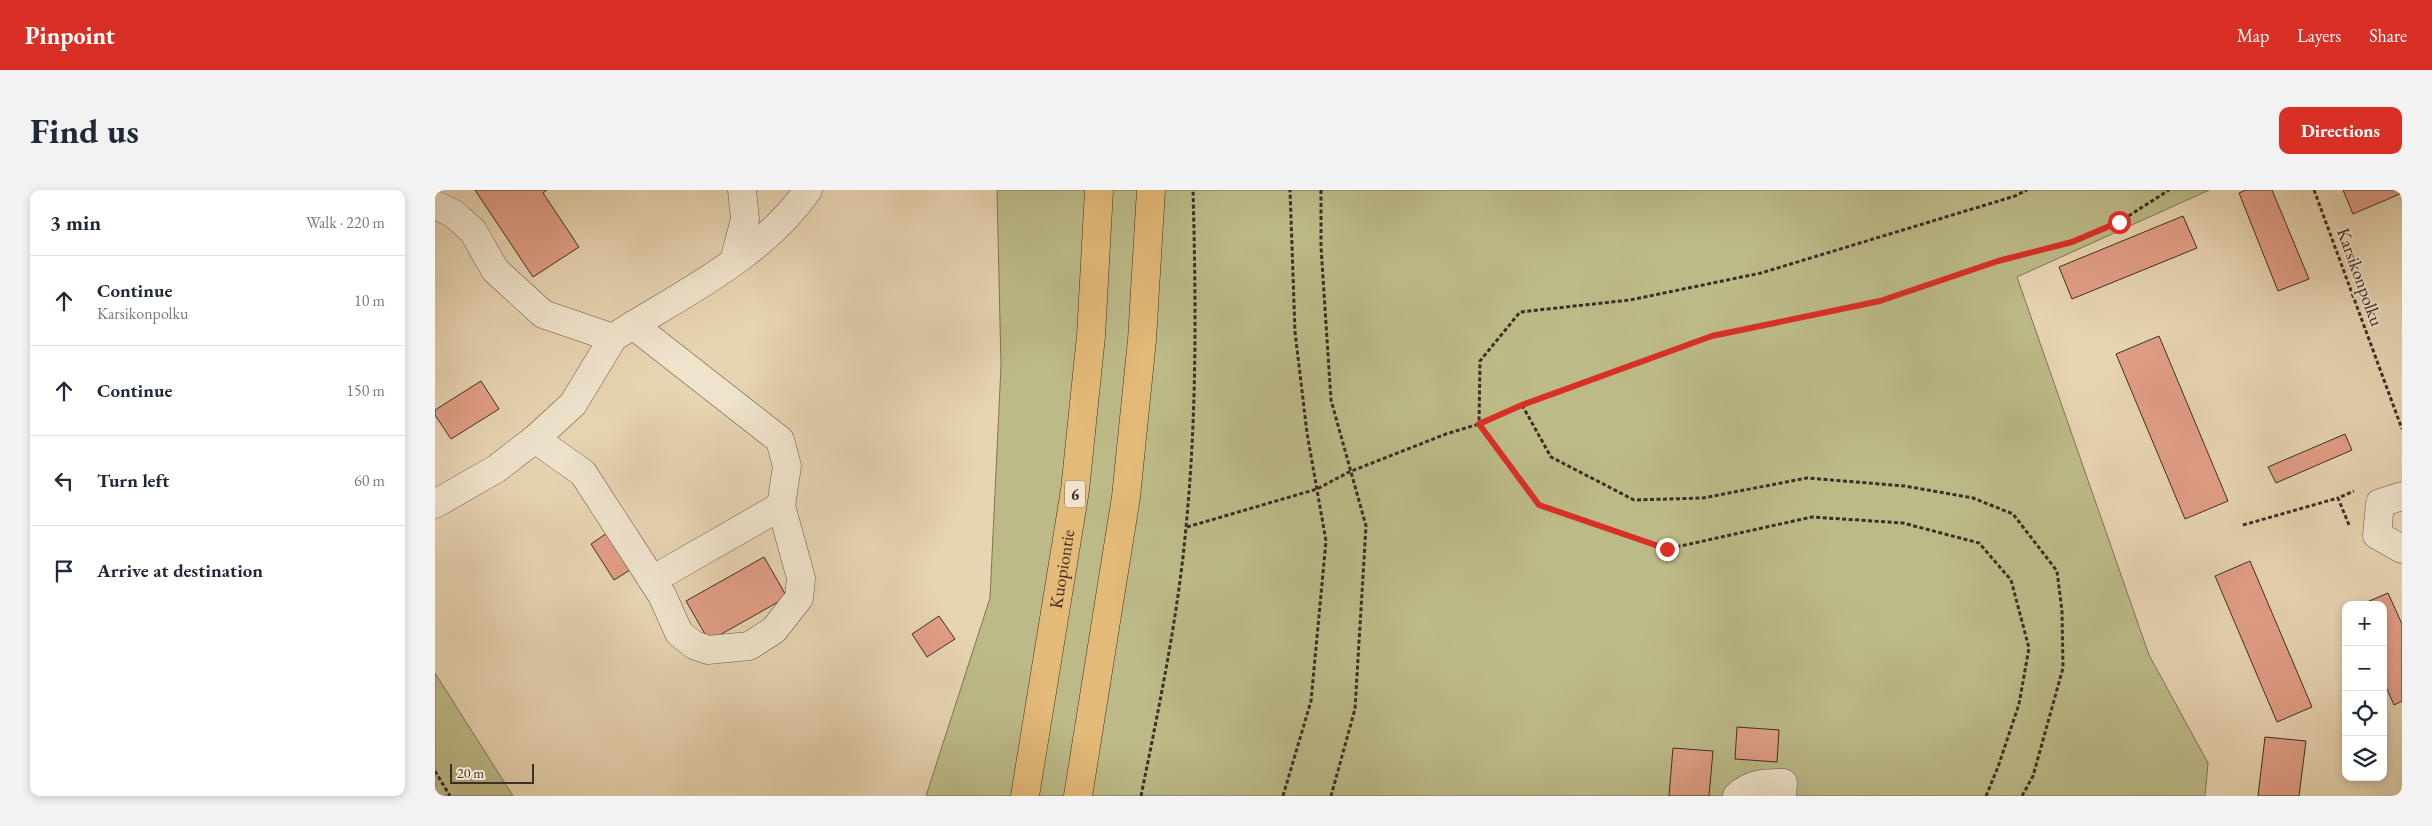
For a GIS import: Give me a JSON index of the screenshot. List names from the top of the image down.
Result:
{
  "streets": {
    "highway": ["6", "Kuopiontie"],
    "path": ["Karsikonpolku"]
  },
  "scale_bar": "20 m",
  "page": {
    "header": "Pinpoint",
    "nav": ["Map", "Layers", "Share"],
    "buttons": "Directions",
    "title": "Find us",
    "heading": ["3 min", "Walk · 220 m"],
    "list": [
      ["Continue", "Karsikonpolku", "10 m"],
      ["Continue", "150 m"],
      ["Turn left", "60 m"],
      "Arrive at destination"
    ],
    "map_buttons": ["+", "−"],
    "scale": "20 m"
  }
}
